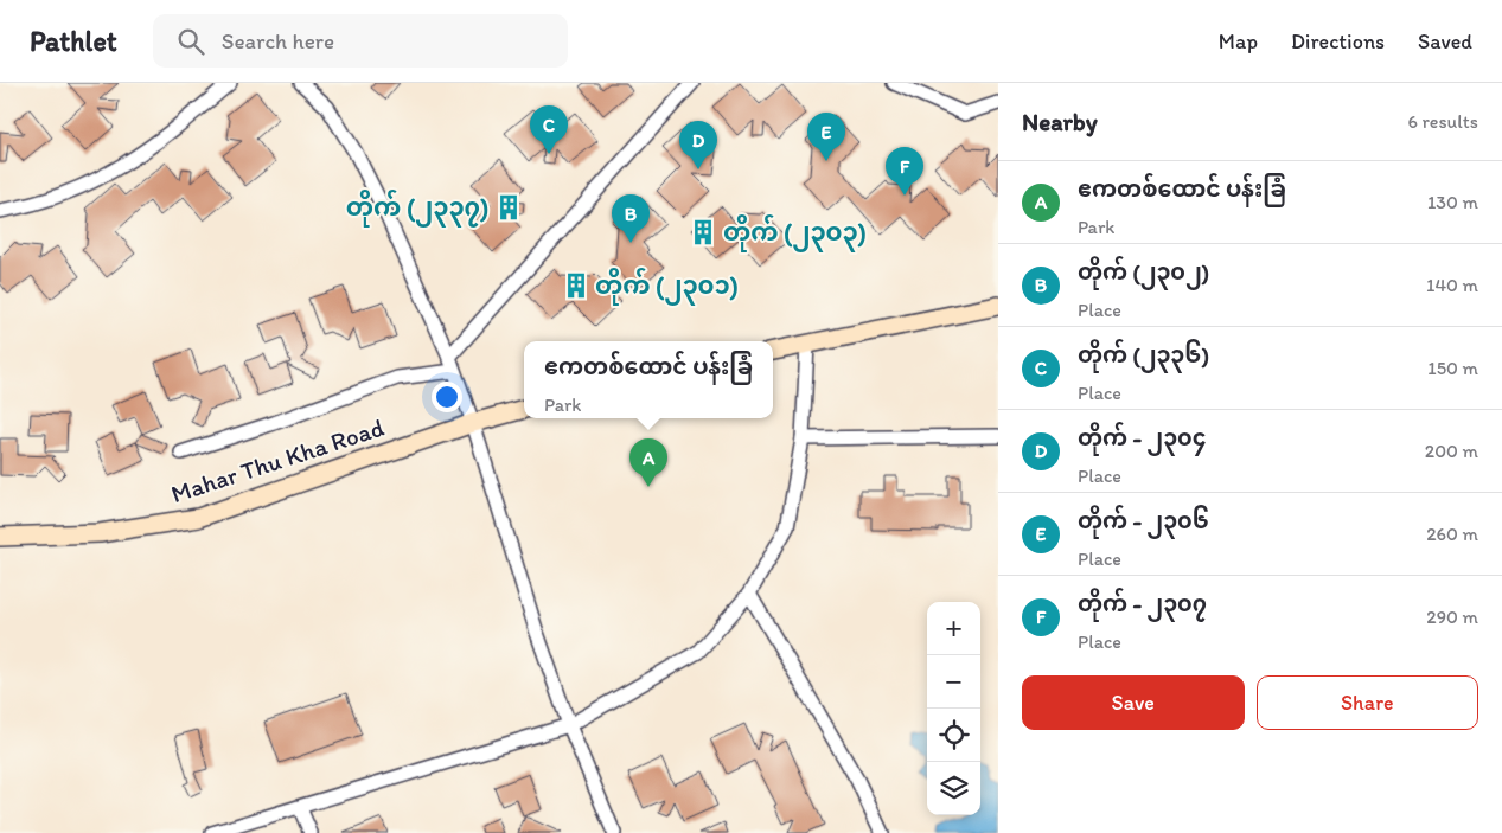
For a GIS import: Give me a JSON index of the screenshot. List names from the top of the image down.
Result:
{
  "streets": {
    "main road": ["Mahar Thu Kha Road"]
  },
  "places": {
    "building": ["တိုက် (၂၃၃၇)", "တိုက် (၂၃၀၃)", "တိုက် (၂၃၀၁)"]
  },
  "page": {
    "header": "Pathlet",
    "search": "Search here",
    "nav": ["Map", "Directions", "Saved"],
    "heading": ["Nearby", "6 results"],
    "pins": [
      "C",
      "E",
      "D",
      "F",
      "B",
      "A"
    ],
    "list": [
      {
        "mark": "A",
        "name": "ဧကတစ်ထောင် ပန်းခြံ",
        "note": "Park",
        "value": "130 m"
      },
      {
        "mark": "B",
        "name": "တိုက် (၂၃၀၂)",
        "note": "Place",
        "value": "140 m"
      },
      {
        "mark": "C",
        "name": "တိုက် (၂၃၃၆)",
        "note": "Place",
        "value": "150 m"
      },
      {
        "mark": "D",
        "name": "တိုက် - ၂၃၀၄",
        "note": "Place",
        "value": "200 m"
      },
      {
        "mark": "E",
        "name": "တိုက် - ၂၃၀၆",
        "note": "Place",
        "value": "260 m"
      },
      {
        "mark": "F",
        "name": "တိုက် - ၂၃၀၇",
        "note": "Place",
        "value": "290 m"
      }
    ],
    "popup": ["ဧကတစ်ထောင် ပန်းခြံ", "Park"],
    "map_buttons": ["+", "−"],
    "buttons": ["Save", "Share"]
  }
}
